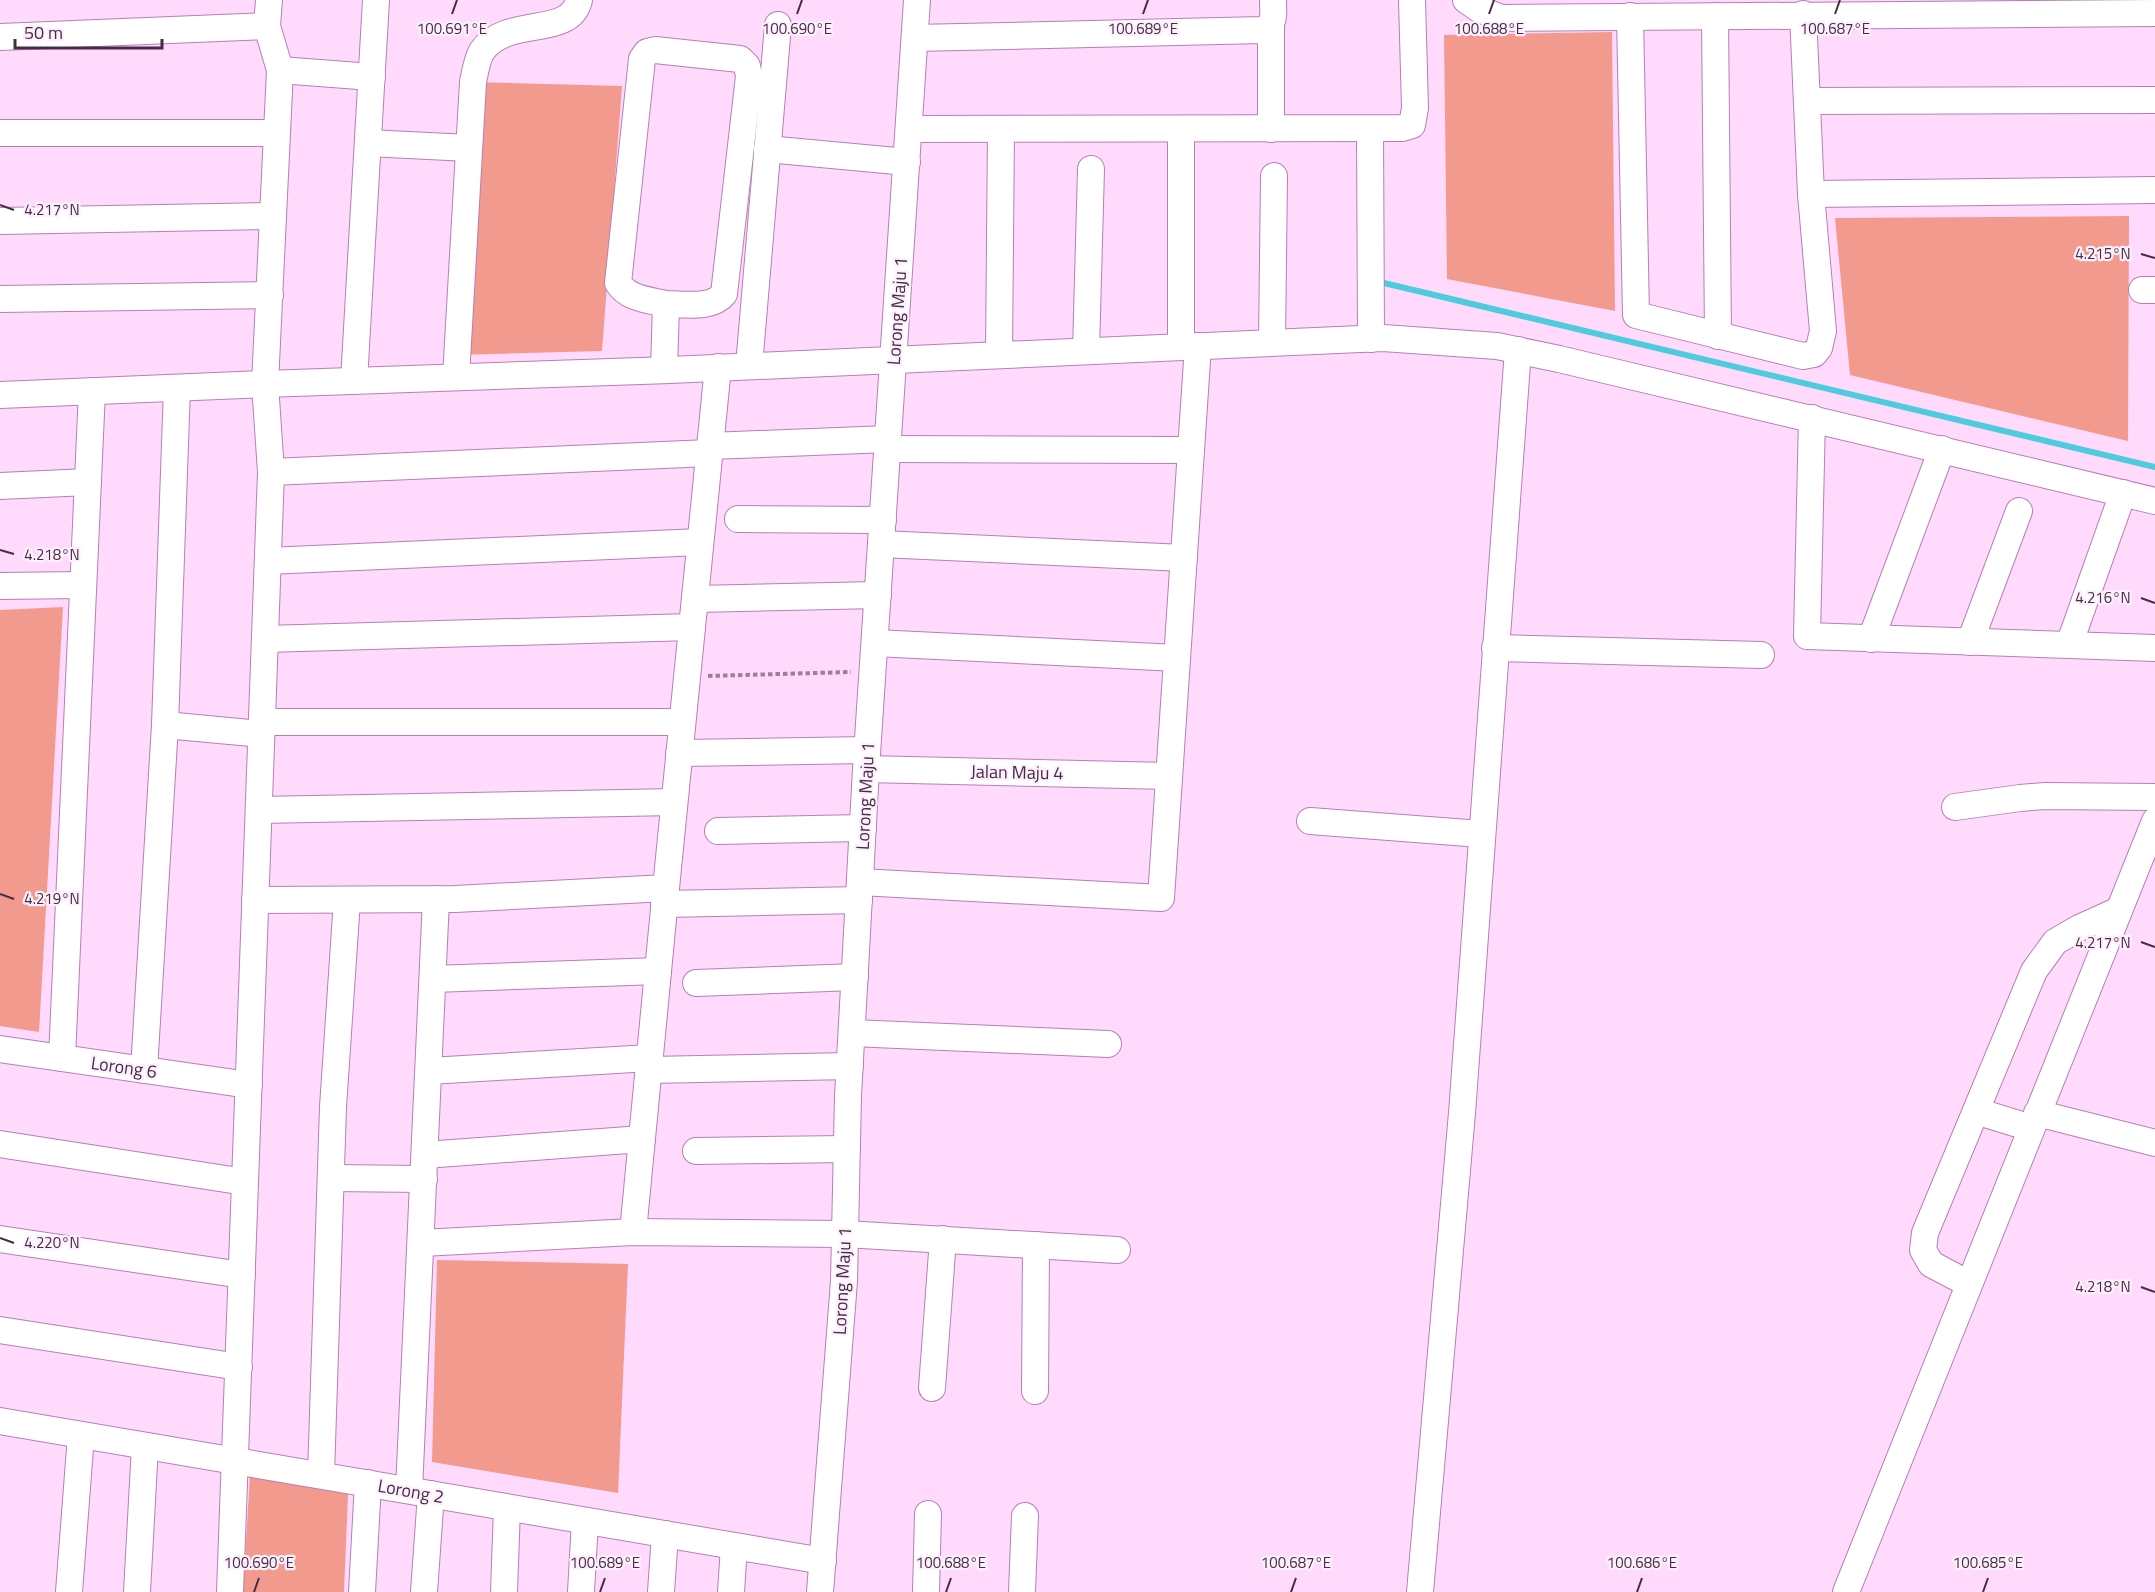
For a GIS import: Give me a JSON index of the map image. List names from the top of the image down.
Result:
{
  "streets": {
    "street": [
      "Lorong Maju 1",
      "Jalan Maju 4",
      "Lorong 6",
      "Lorong 2"
    ]
  },
  "crossings": [
    ["Lorong Maju 1", "Jalan Maju 4"],
    ["Lorong Maju 1", "Lorong 2"]
  ],
  "scale_bar": "50 m",
  "coordinates": [
    "100.688°E",
    "100.691°E",
    "100.690°E",
    "100.689°E",
    "100.687°E",
    "4.217°N",
    "4.215°N",
    "4.218°N",
    "4.216°N",
    "4.219°N",
    "4.220°N",
    "100.686°E",
    "100.685°E"
  ]
}
